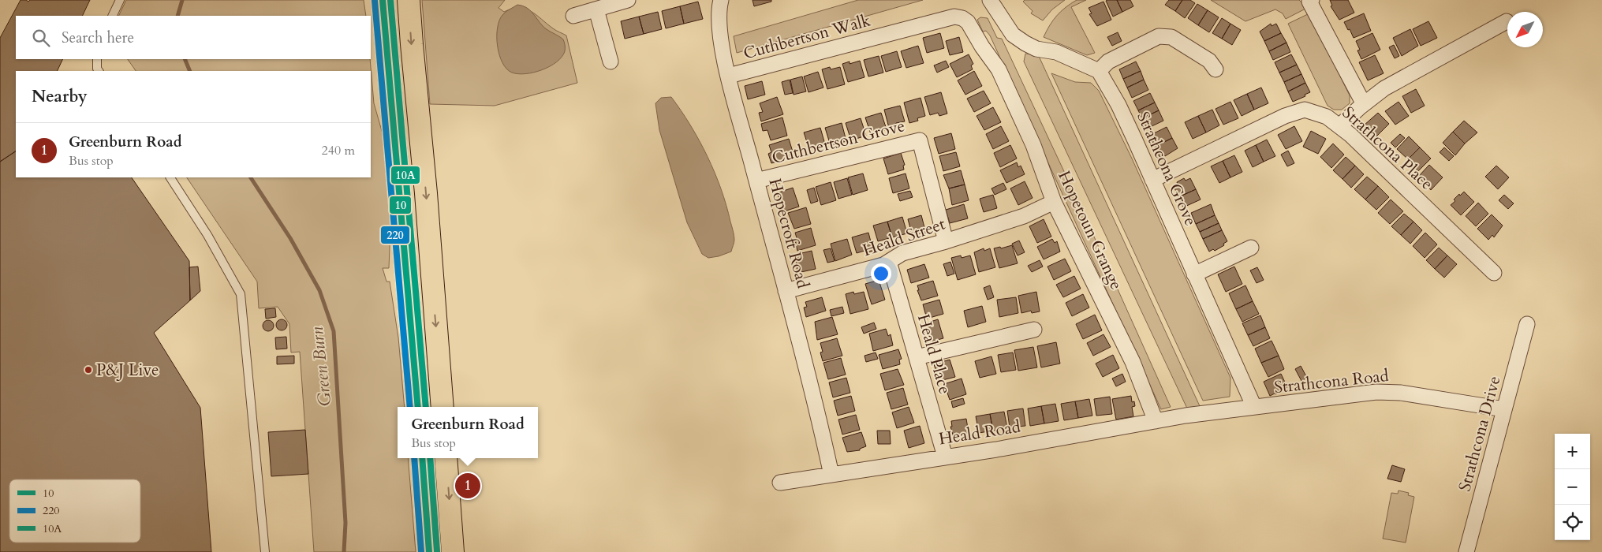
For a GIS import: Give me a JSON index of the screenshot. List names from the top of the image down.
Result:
{
  "streets": {
    "street": [
      "Cuthbertson Walk",
      "Cuthbertson Grove",
      "Strathcona Place",
      "Strathcona Grove",
      "Hopetoun Grange",
      "Hopecroft Road",
      "Heald Street",
      "Heald Place",
      "Strathcona Road",
      "Heald Road",
      "Strathcona Drive"
    ]
  },
  "crossings": [
    ["Cuthbertson Walk", "Hopetoun Grange"],
    ["Cuthbertson Walk", "Hopecroft Road"],
    ["Cuthbertson Grove", "Hopecroft Road"],
    ["Cuthbertson Grove", "Heald Street"],
    ["Strathcona Place", "Strathcona Grove"],
    ["Strathcona Grove", "Strathcona Road"],
    ["Hopetoun Grange", "Heald Street"],
    ["Hopetoun Grange", "Heald Road"],
    ["Hopecroft Road", "Heald Street"],
    ["Hopecroft Road", "Heald Road"],
    ["Heald Street", "Heald Place"],
    ["Heald Place", "Heald Road"],
    ["Strathcona Road", "Heald Road"],
    ["Strathcona Road", "Strathcona Drive"]
  ],
  "water": ["Green Burn"],
  "places": ["P&J Live"],
  "lines": ["transit line 10", "transit line 10A", "transit line 220"],
  "legend": ["10", "220", "10A"],
  "north": "bottom left",
  "page": {
    "search": "Search here",
    "heading": "Nearby",
    "list": [
      {
        "mark": "1",
        "name": "Greenburn Road",
        "note": "Bus stop",
        "value": "240 m"
      }
    ],
    "popup": ["Greenburn Road", "Bus stop"],
    "map_buttons": ["+", "−"],
    "pins": "1"
  }
}
